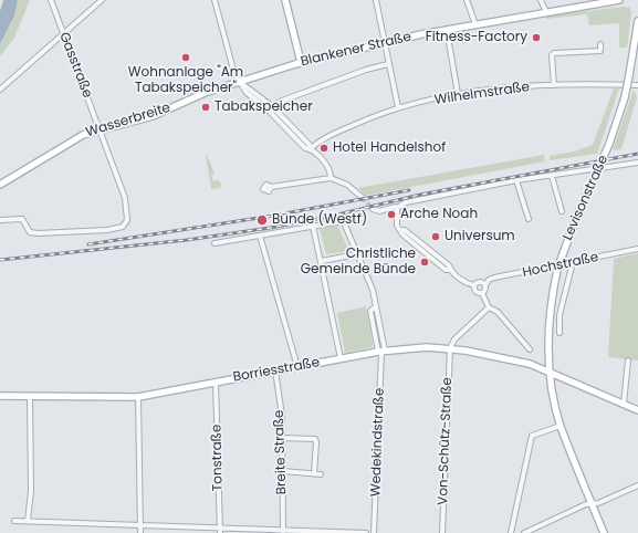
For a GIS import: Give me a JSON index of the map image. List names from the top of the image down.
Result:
{
  "streets": {
    "main road": [
      "Blankener Straße",
      "Wasserbreite",
      "Levisonstraße",
      "Borriesstraße"
    ],
    "street": [
      "Gasstraße",
      "Wilhelmstraße",
      "Hochstraße",
      "Von-Schütz-Straße",
      "Wedekindstraße",
      "Breite Straße",
      "Tonstraße"
    ]
  },
  "crossings": [
    ["Blankener Straße", "Wasserbreite"],
    ["Gasstraße", "Wasserbreite"],
    ["Levisonstraße", "Borriesstraße"],
    ["Borriesstraße", "Von-Schütz-Straße"],
    ["Borriesstraße", "Wedekindstraße"],
    ["Borriesstraße", "Breite Straße"],
    ["Borriesstraße", "Tonstraße"]
  ],
  "places": [
    "Fitness-Factory",
    "Wohnanlage \"Am Tabakspeicher\"",
    "Tabakspeicher",
    "Hotel Handelshof",
    "Arche Noah",
    "Bünde (Westf)",
    "Universum",
    "Christliche Gemeinde Bünde"
  ]
}
